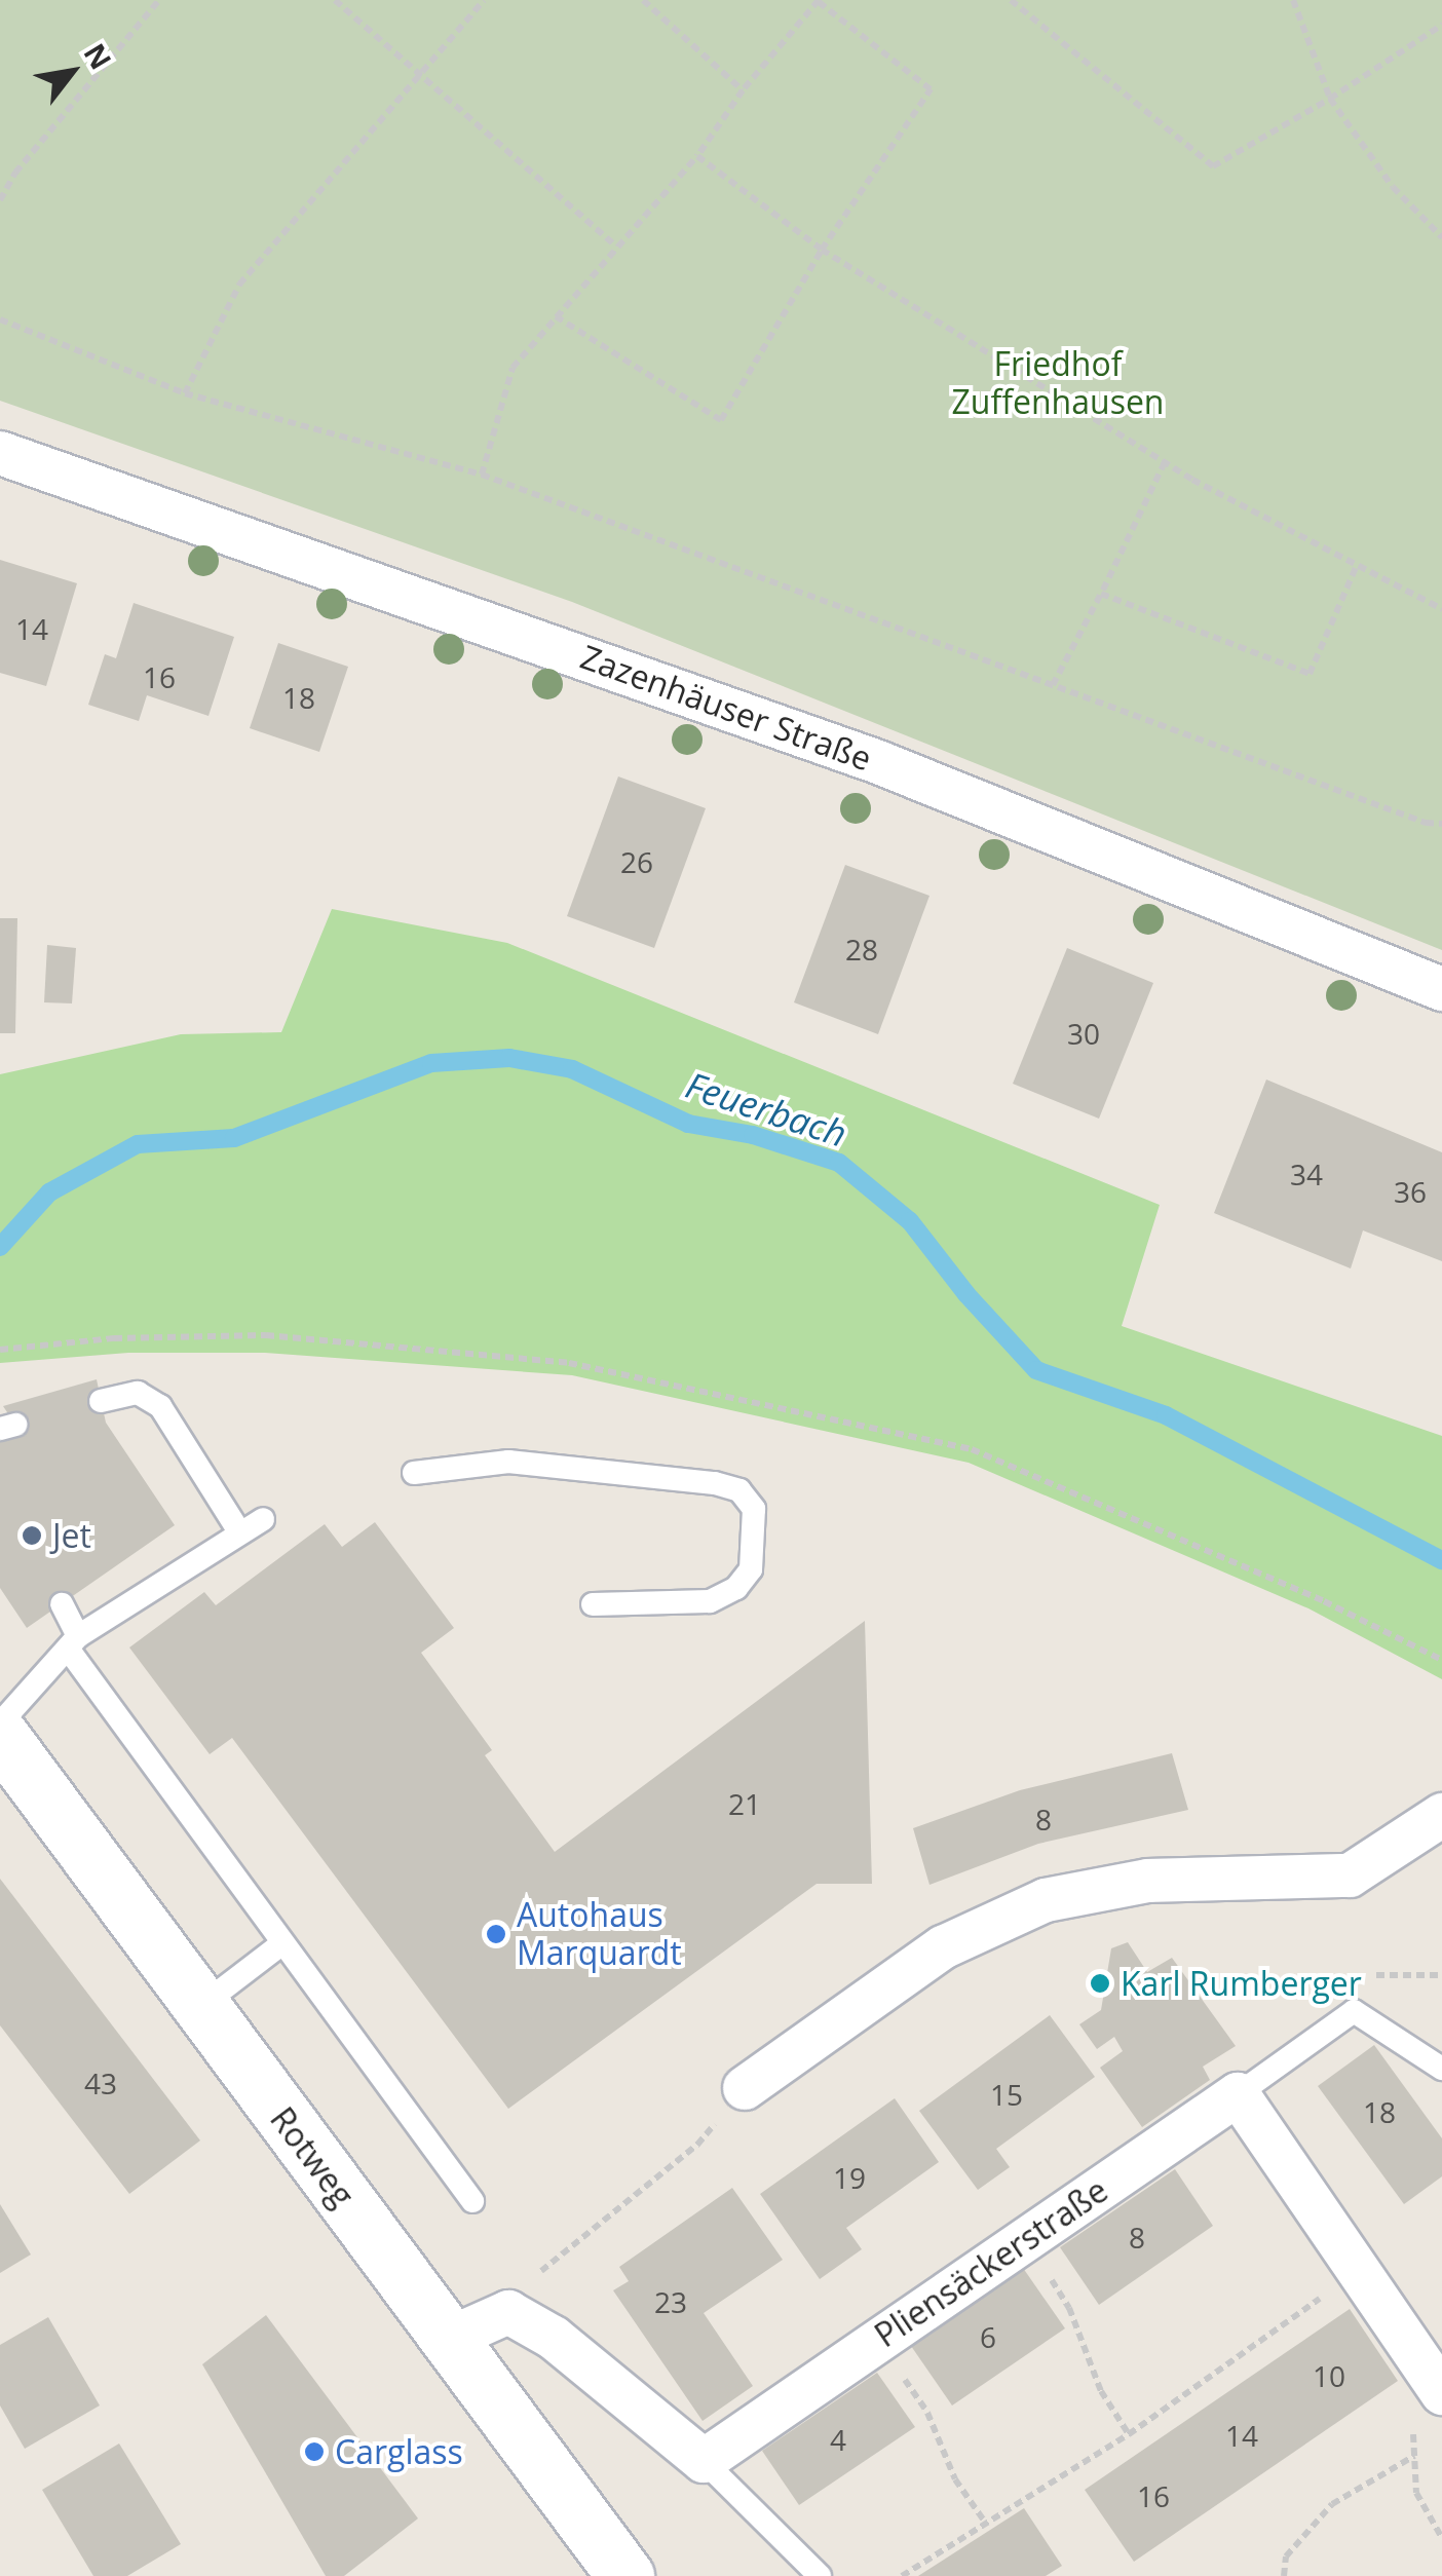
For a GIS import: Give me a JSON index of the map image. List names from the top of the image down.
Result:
{
  "streets": {
    "main road": ["Rotweg"],
    "street": ["Zazenhäuser Straße", "Pliensäckerstraße"]
  },
  "water": ["Feuerbach"],
  "parks": ["Friedhof Zuffenhausen"],
  "places": [
    "Jet",
    "Autohaus Marquardt",
    "Karl Rumberger",
    "Carglass"
  ],
  "house_numbers": [
    "14",
    "16",
    "18",
    "26",
    "28",
    "30",
    "34",
    "36",
    "21",
    "8",
    "43",
    "15",
    "18",
    "19",
    "8",
    "23",
    "6",
    "10",
    "14",
    "4",
    "16"
  ],
  "north": "top right"
}
